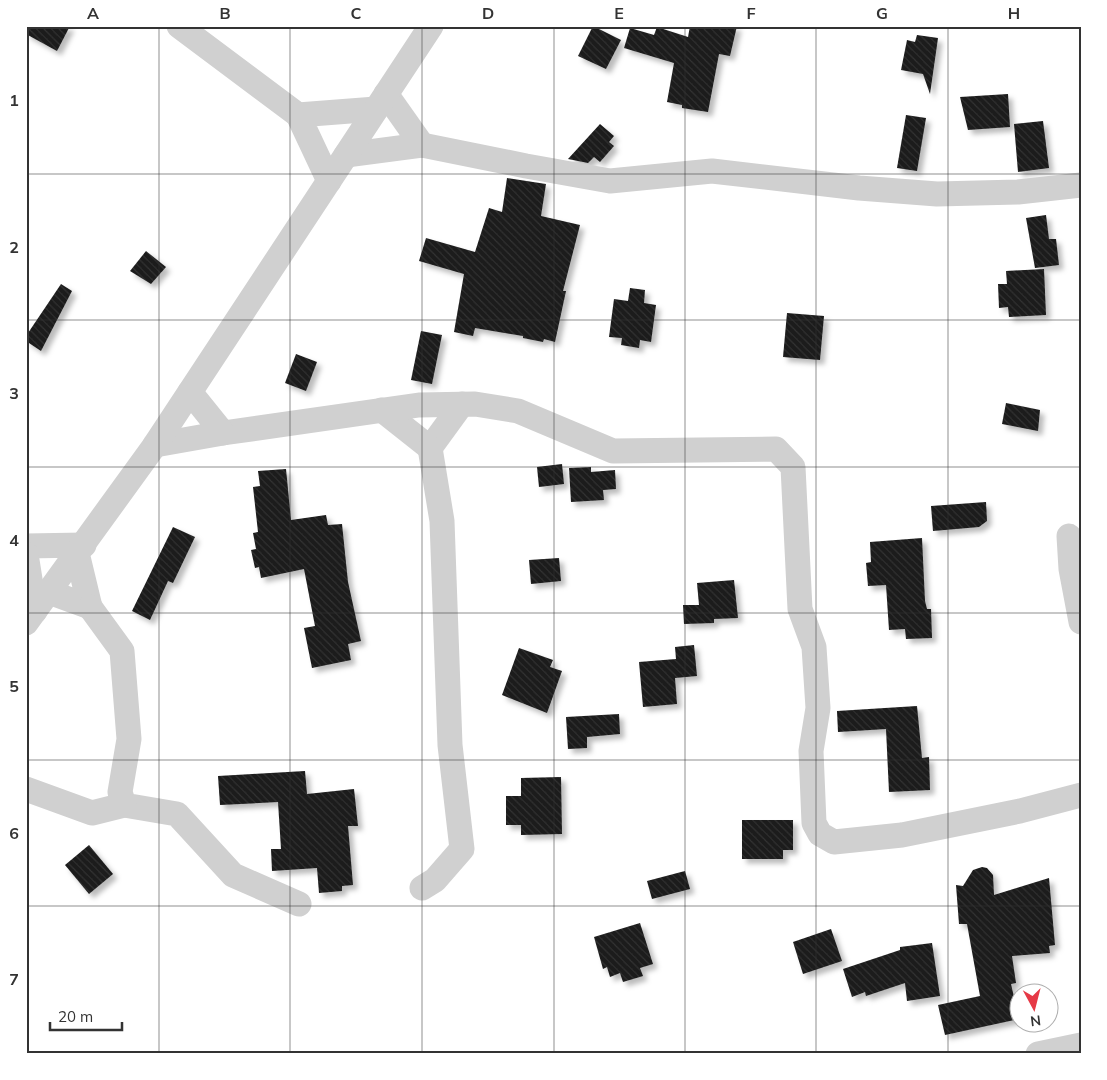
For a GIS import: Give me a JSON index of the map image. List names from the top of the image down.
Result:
{
  "scale_bar": "20 m",
  "north": "bottom",
  "grid": {
    "columns": [
      "A",
      "B",
      "C",
      "D",
      "E",
      "F",
      "G",
      "H"
    ],
    "rows": [
      "1",
      "2",
      "3",
      "4",
      "5",
      "6",
      "7"
    ]
  }
}
